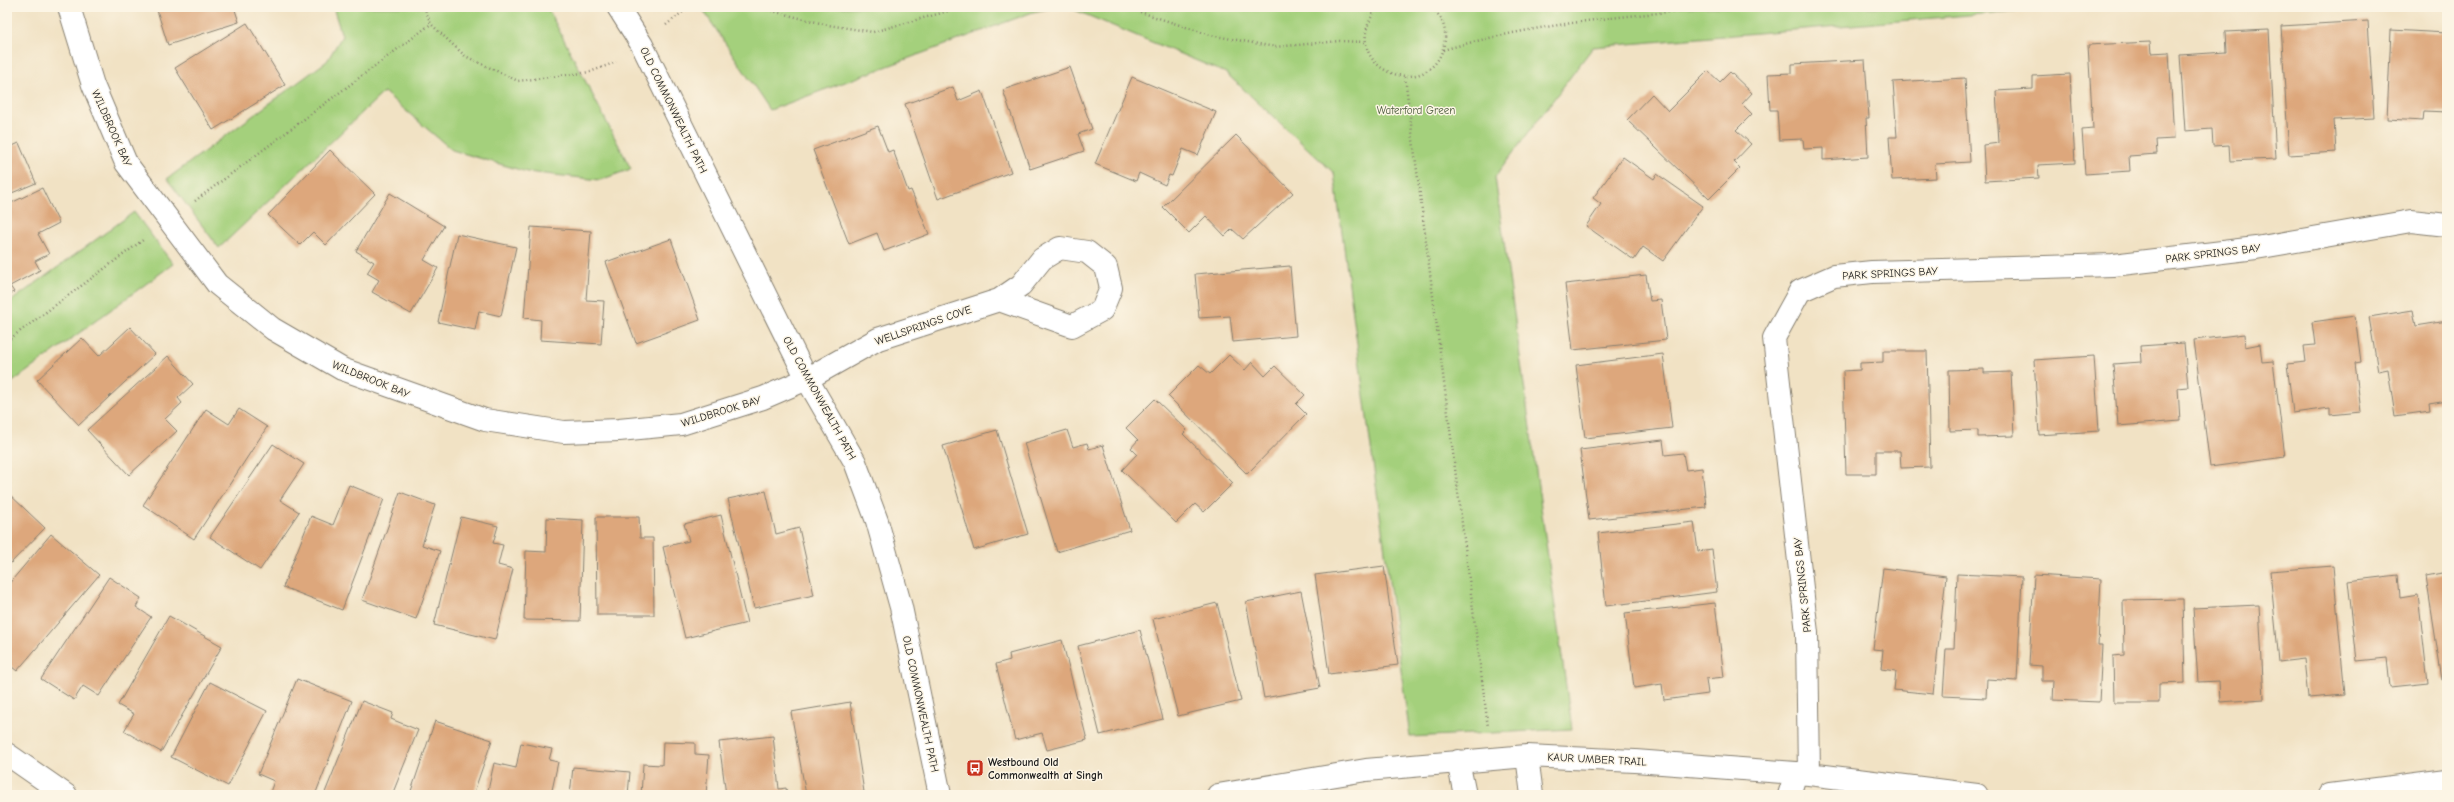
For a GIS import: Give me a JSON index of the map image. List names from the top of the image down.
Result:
{
  "streets": {
    "street": [
      "OLD COMMONWEALTH PATH",
      "WILDBROOK BAY",
      "PARK SPRINGS BAY",
      "WELLSPRINGS COVE",
      "KAUR UMBER TRAIL"
    ]
  },
  "crossings": [
    ["OLD COMMONWEALTH PATH", "WILDBROOK BAY"],
    ["OLD COMMONWEALTH PATH", "WELLSPRINGS COVE"],
    ["WILDBROOK BAY", "WELLSPRINGS COVE"],
    ["PARK SPRINGS BAY", "KAUR UMBER TRAIL"]
  ],
  "parks": ["Waterford Green"],
  "places": {
    "bus stop": ["Westbound Old Commonwealth at Singh"]
  }
}
